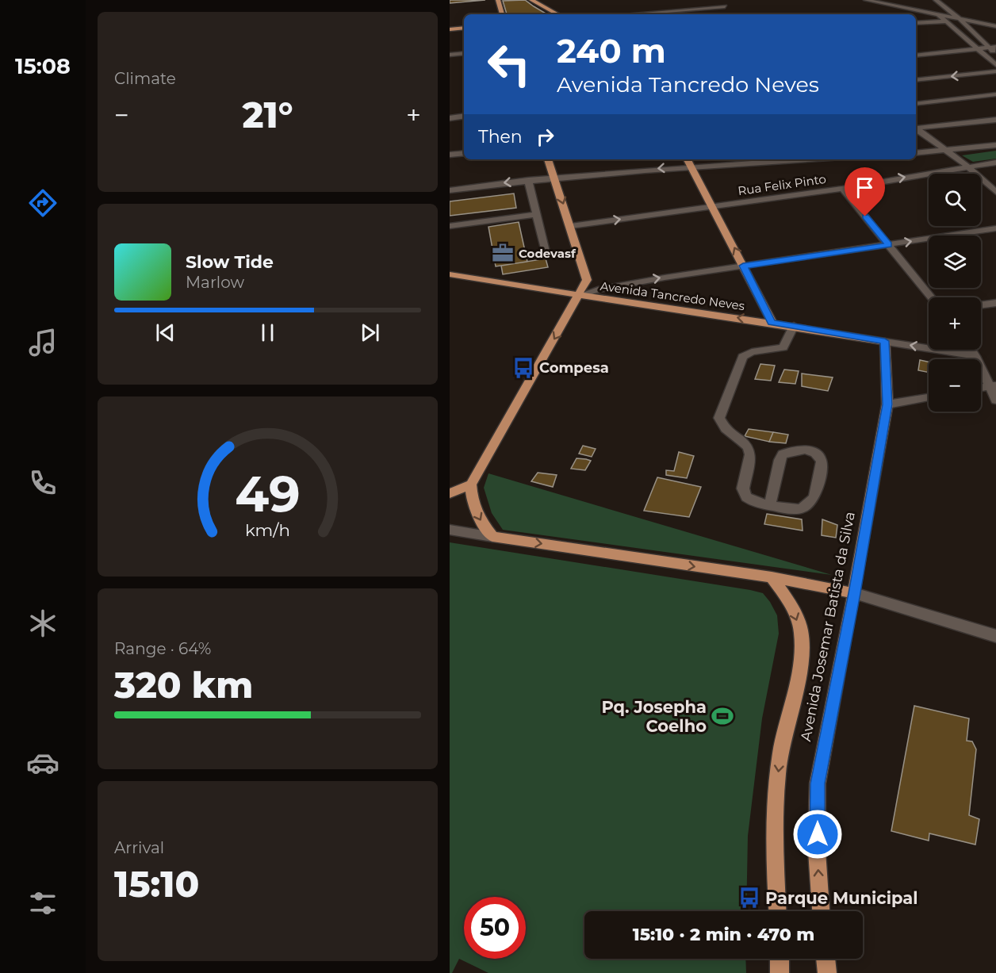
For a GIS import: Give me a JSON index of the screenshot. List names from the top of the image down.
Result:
{
  "streets": {
    "main road": ["Avenida Tancredo Neves", "Avenida Josemar Batista da Silva"],
    "street": ["Rua Felix Pinto"]
  },
  "crossings": [
    ["Avenida Tancredo Neves", "Avenida Josemar Batista da Silva"]
  ],
  "one_way": ["Avenida Tancredo Neves"],
  "places": {
    "office": ["Codevasf"],
    "bus stop": ["Compesa", "Parque Municipal"],
    "sports": ["Pq. Josepha Coelho"]
  },
  "page": {
    "tabs": "15:08",
    "tile": [
      "Climate",
      ["Range · 64%", "320 km"],
      ["Arrival", "15:10"]
    ],
    "turn": ["240 m", "Avenida Tancredo Neves"],
    "heat": ["−", "21°", "+"],
    "then": "Then",
    "map_buttons": ["+", "−"],
    "song": ["Slow Tide", "Marlow"],
    "limit": "50",
    "trip": "15:10 · 2 min · 470 m",
    "gauge": ["49", "km/h"]
  }
}
